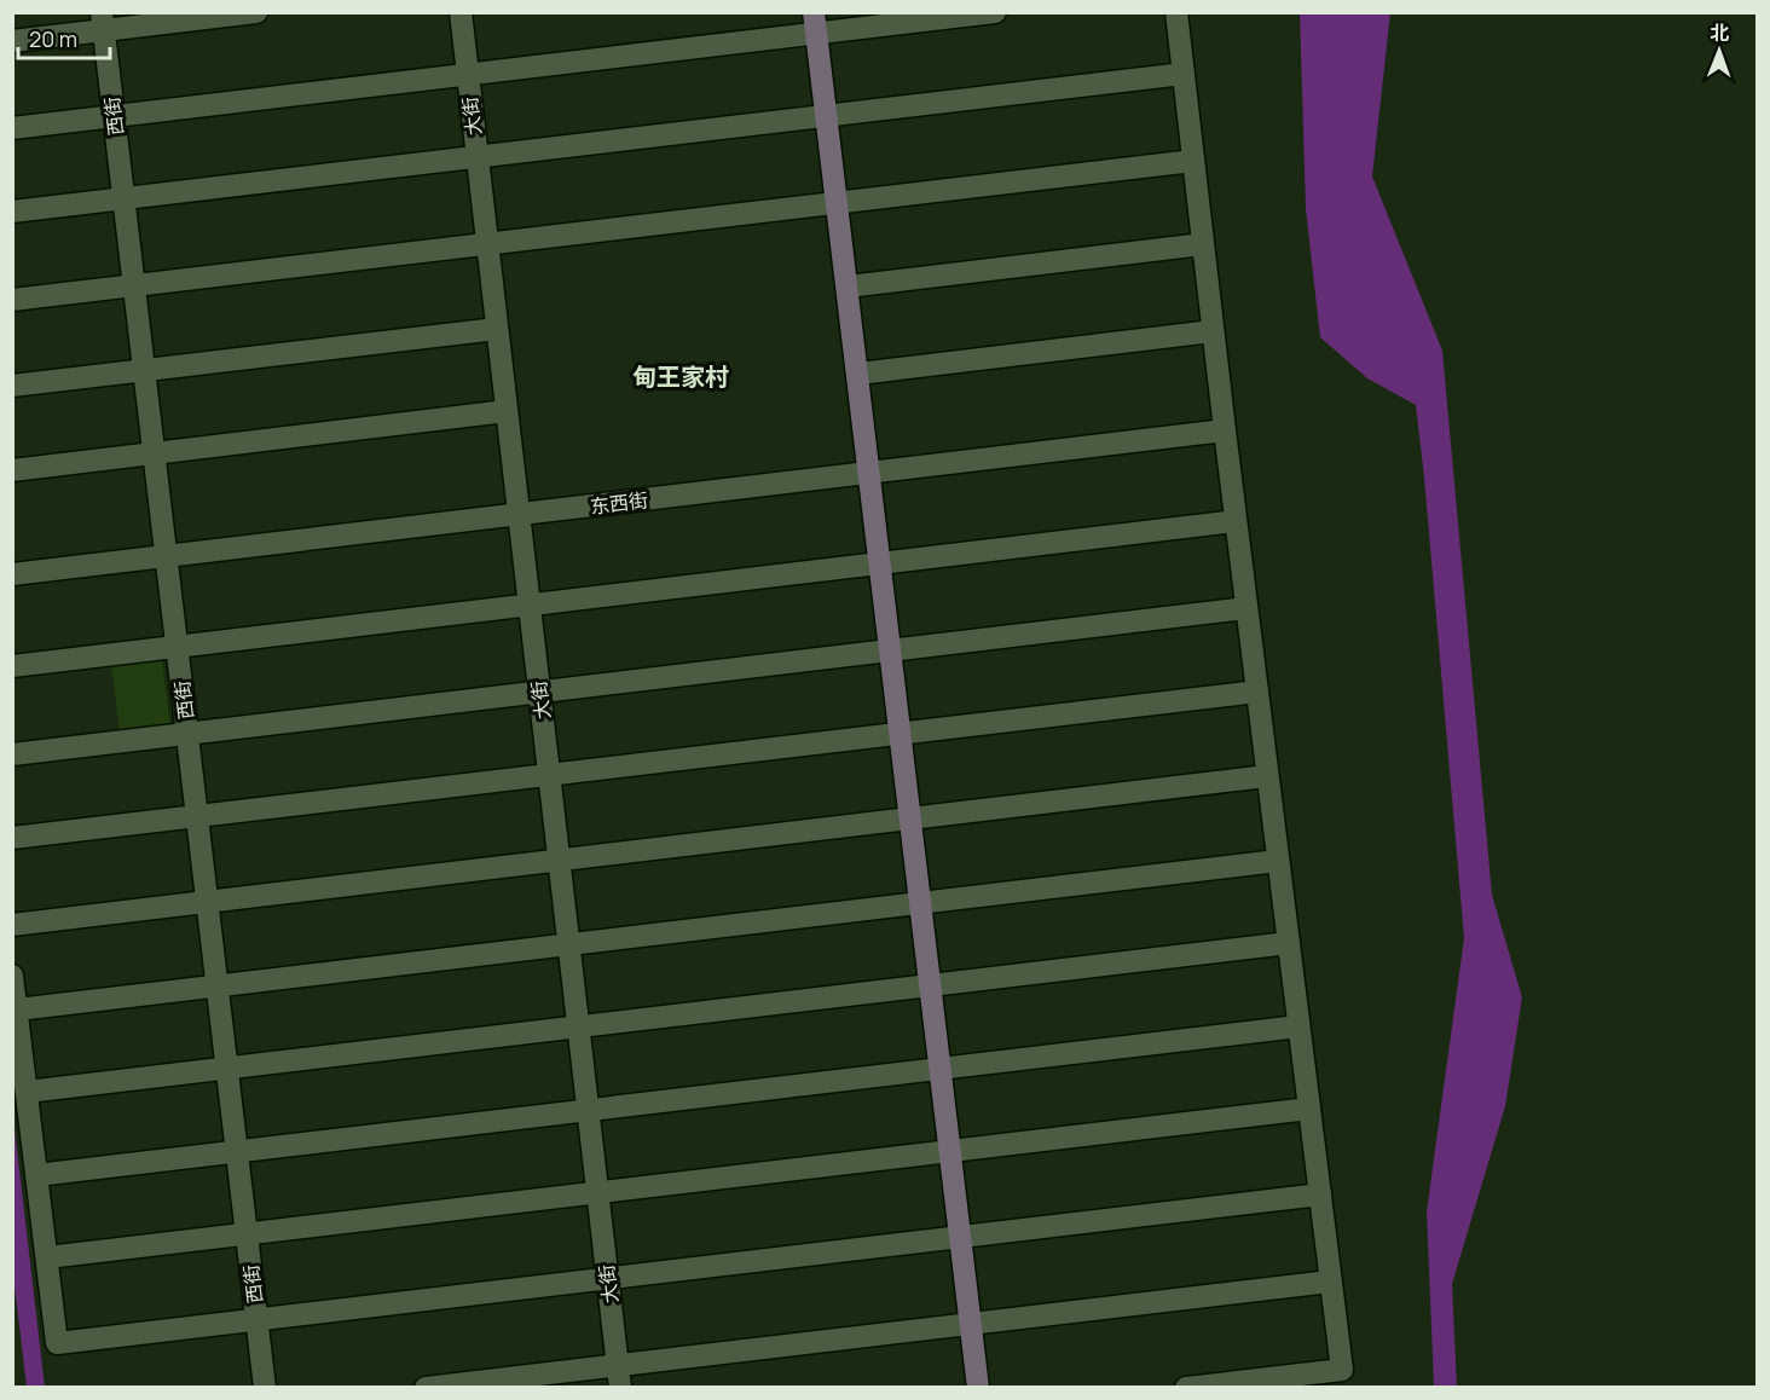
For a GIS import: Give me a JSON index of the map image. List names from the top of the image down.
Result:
{
  "streets": {
    "street": ["西街", "大街", "东西街"]
  },
  "crossings": [
    ["西街", "东西街"],
    ["大街", "东西街"]
  ],
  "districts": ["甸王家村"],
  "scale_bar": "20 m",
  "north": "top"
}
